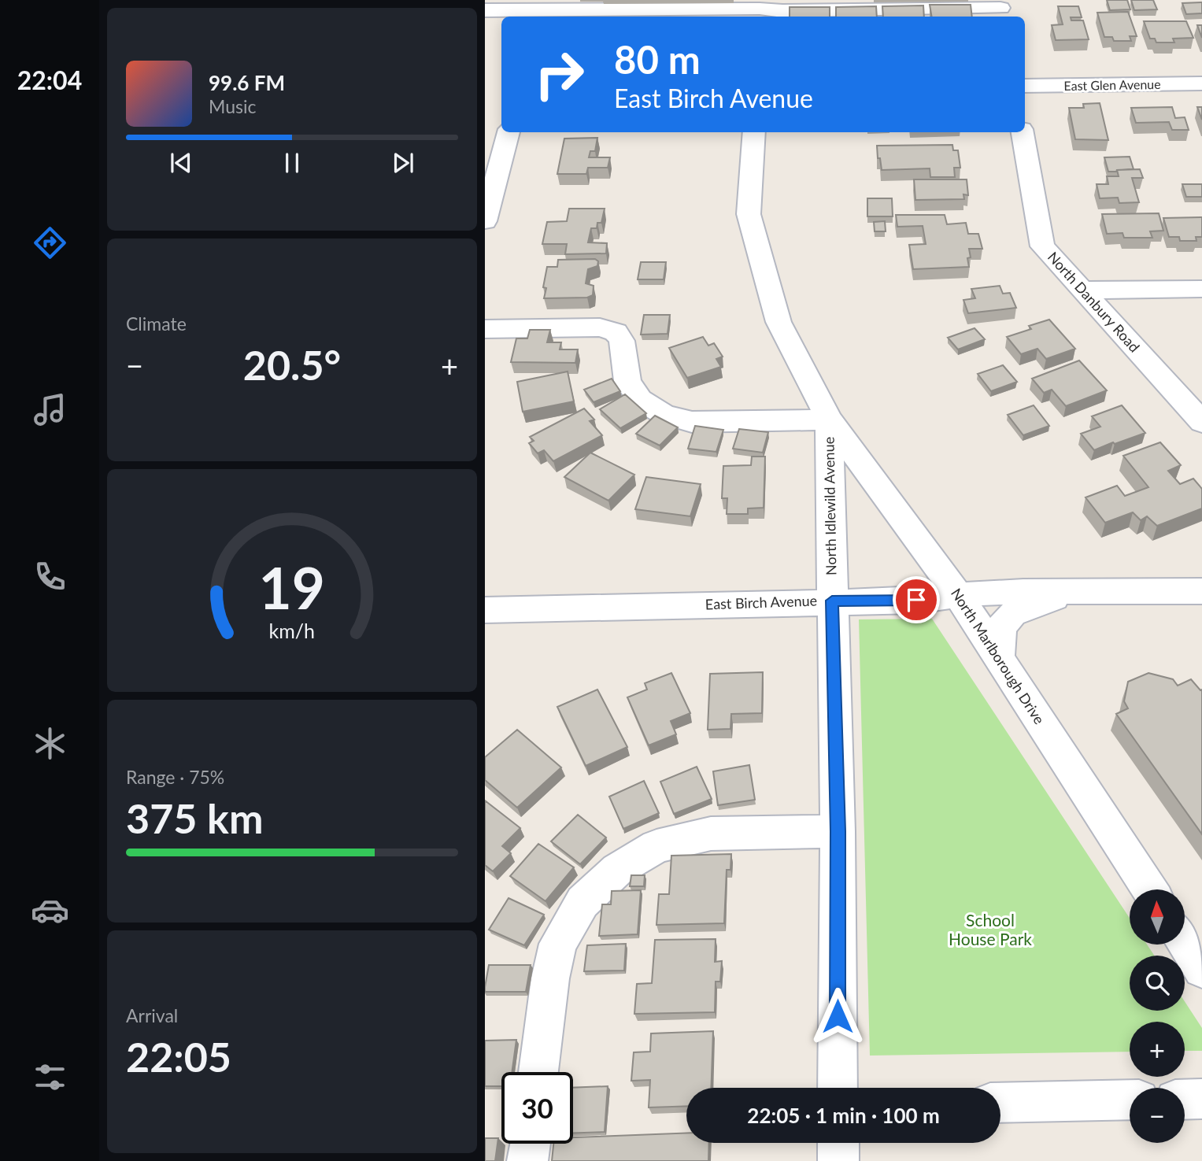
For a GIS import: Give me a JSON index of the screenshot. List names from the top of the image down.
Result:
{
  "streets": {
    "street": [
      "East Glen Avenue",
      "North Danbury Road",
      "North Idlewild Avenue",
      "East Birch Avenue",
      "North Marlborough Drive"
    ]
  },
  "crossings": [
    ["North Idlewild Avenue", "East Birch Avenue"],
    ["North Idlewild Avenue", "North Marlborough Drive"],
    ["East Birch Avenue", "North Marlborough Drive"]
  ],
  "parks": ["School House Park"],
  "north": "top",
  "page": {
    "tabs": "22:04",
    "turn": ["80 m", "East Birch Avenue"],
    "song": ["99.6 FM", "Music"],
    "tile": [
      "Climate",
      ["Range · 75%", "375 km"],
      ["Arrival", "22:05"]
    ],
    "heat": ["−", "20.5°", "+"],
    "map_buttons": ["+", "−"],
    "limit": "30",
    "trip": "22:05 · 1 min · 100 m",
    "gauge": ["19", "km/h"]
  }
}
